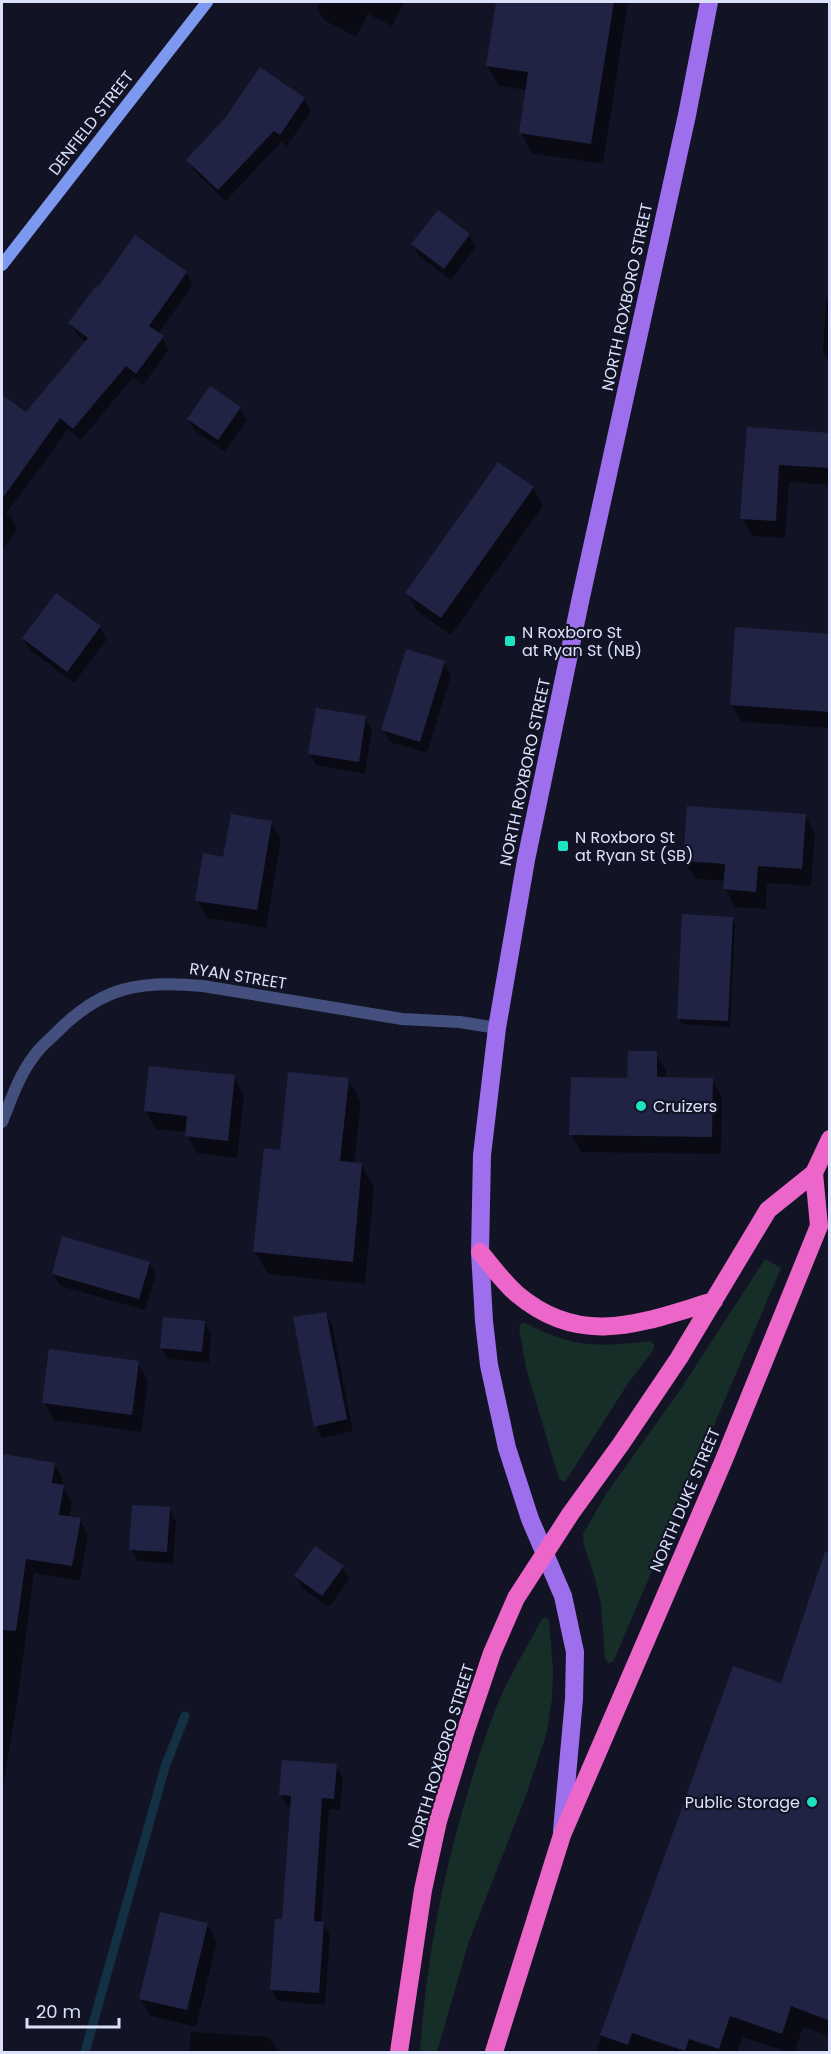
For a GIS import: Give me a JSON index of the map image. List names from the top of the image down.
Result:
{
  "streets": {
    "highway": ["NORTH ROXBORO STREET", "NORTH DUKE STREET"],
    "street": ["DENFIELD STREET", "RYAN STREET"]
  },
  "crossings": [
    ["NORTH ROXBORO STREET", "RYAN STREET"],
    ["NORTH ROXBORO STREET", "NORTH DUKE STREET"]
  ],
  "places": {
    "transit": ["N Roxboro St at Ryan St (NB)", "N Roxboro St at Ryan St (SB)"],
    "other": ["Cruizers", "Public Storage"]
  },
  "scale_bar": "20 m"
}
